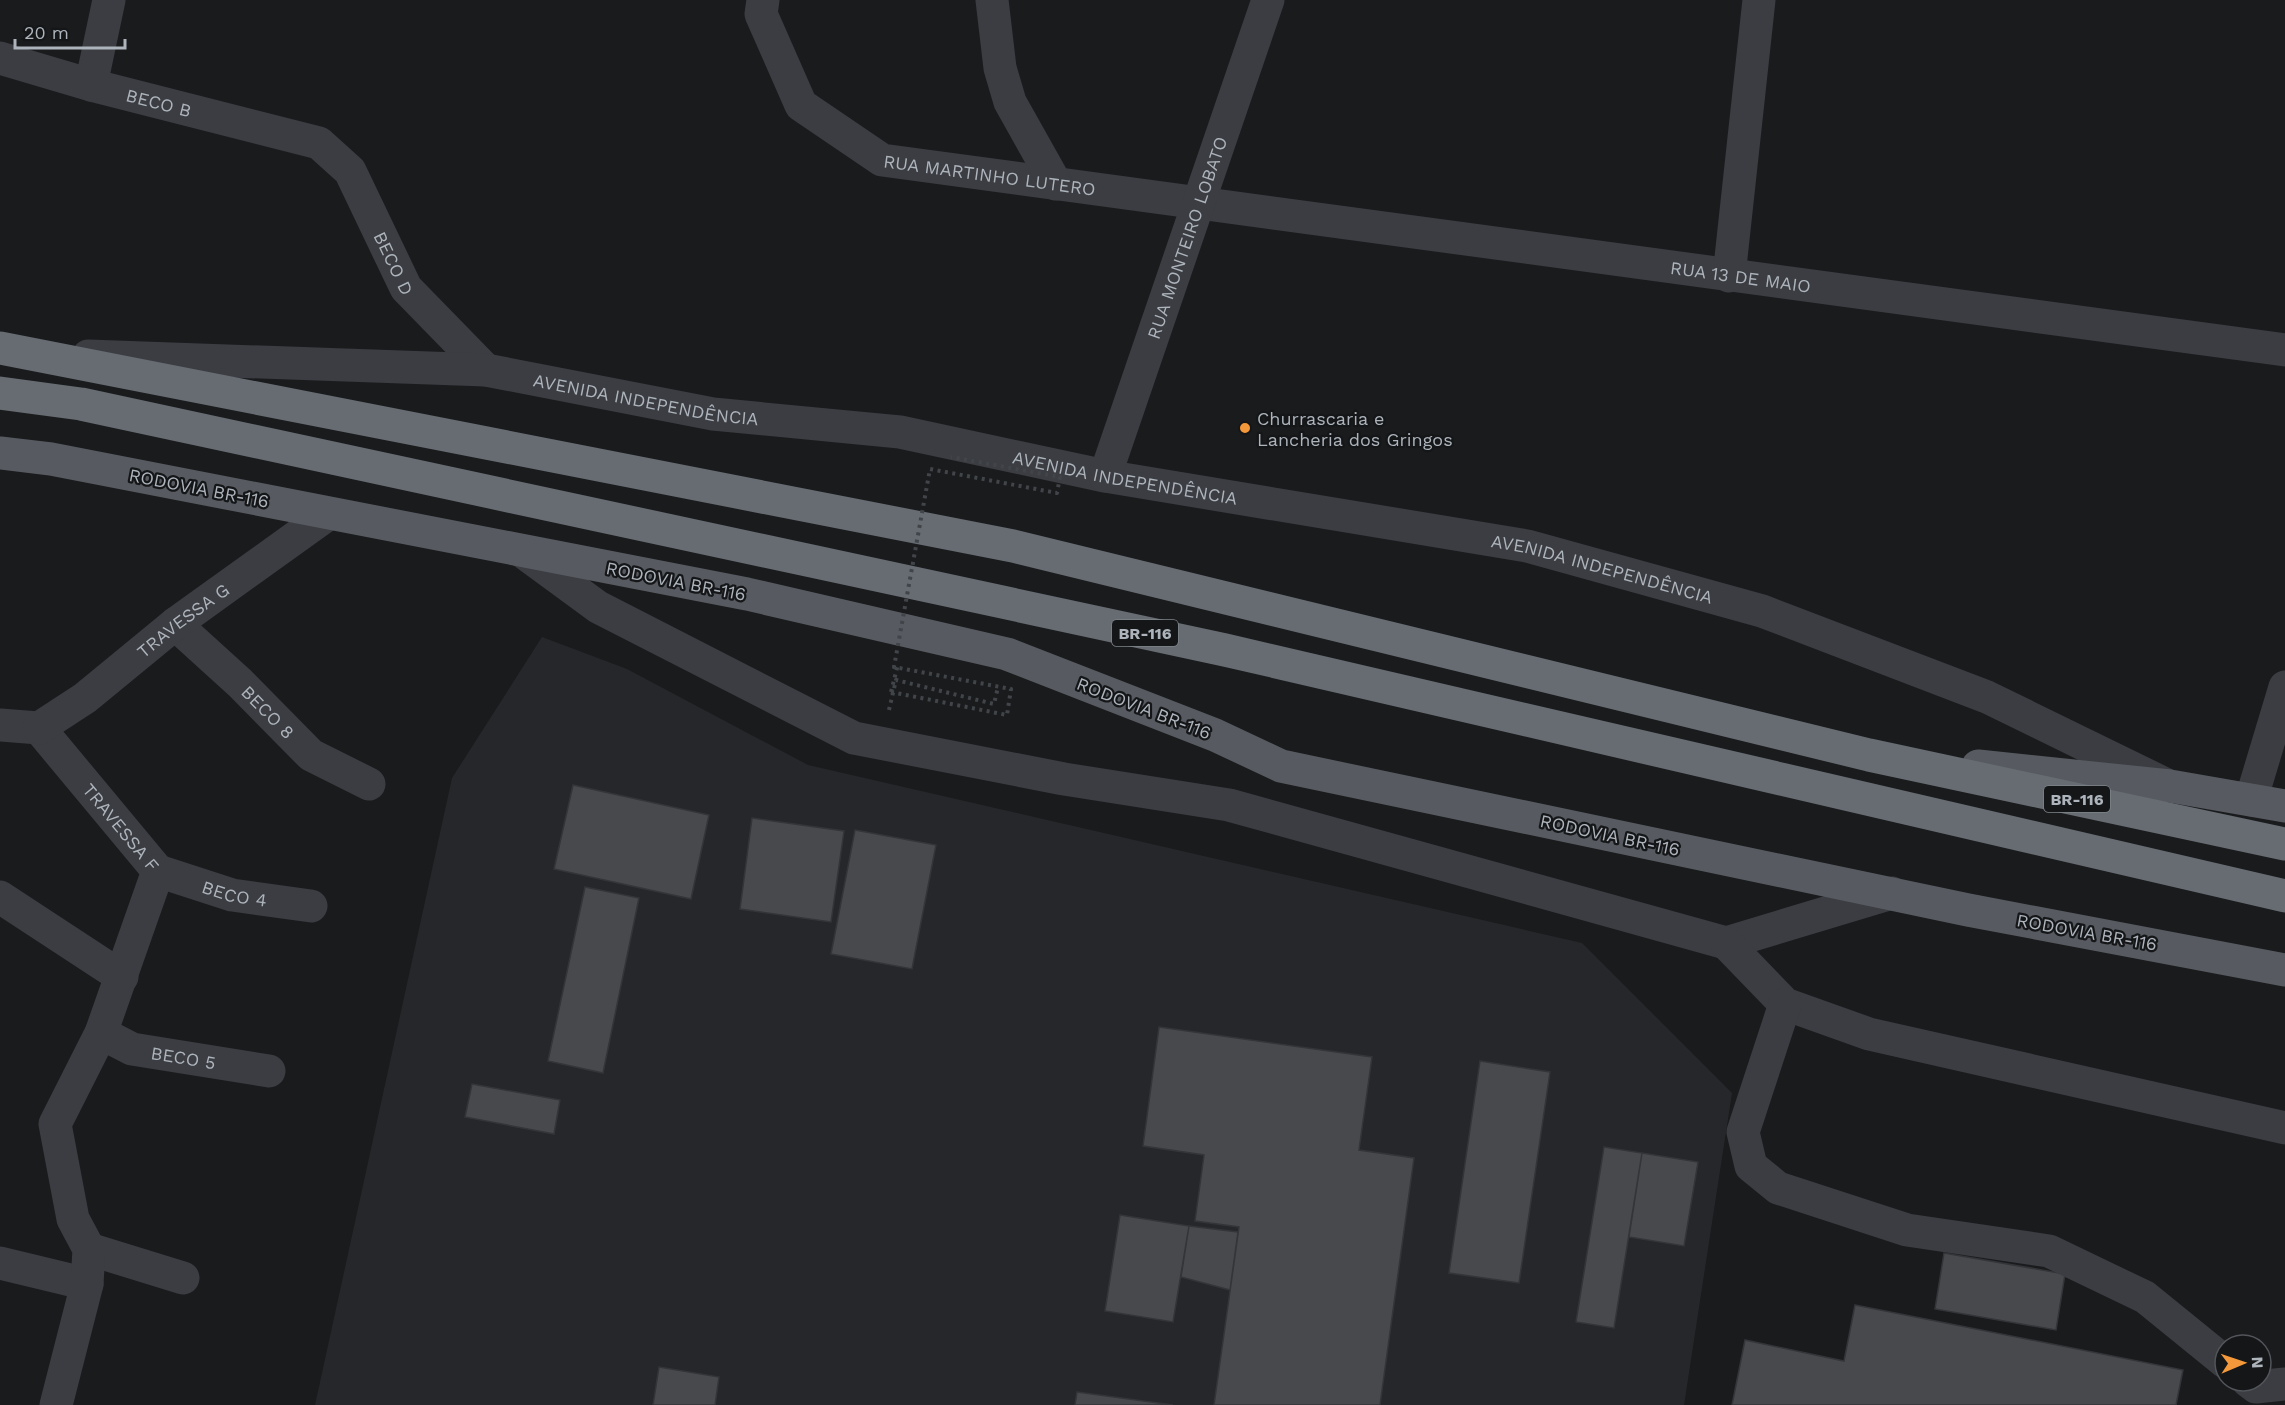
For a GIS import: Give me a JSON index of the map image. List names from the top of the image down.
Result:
{
  "streets": {
    "highway": ["BR-116"],
    "main road": ["AVENIDA INDEPENDÊNCIA", "RODOVIA BR-116"],
    "street": [
      "BECO B",
      "RUA MARTINHO LUTERO",
      "RUA MONTEIRO LOBATO",
      "BECO D",
      "RUA 13 DE MAIO",
      "TRAVESSA G",
      "BECO 8",
      "TRAVESSA F",
      "BECO 4",
      "BECO 5"
    ]
  },
  "crossings": [
    ["BECO B", "BECO D"],
    ["RUA MARTINHO LUTERO", "RUA MONTEIRO LOBATO"],
    ["RUA MARTINHO LUTERO", "RUA 13 DE MAIO"],
    ["RUA MONTEIRO LOBATO", "RUA 13 DE MAIO"],
    ["RUA MONTEIRO LOBATO", "AVENIDA INDEPENDÊNCIA"],
    ["BECO D", "AVENIDA INDEPENDÊNCIA"],
    ["AVENIDA INDEPENDÊNCIA", "BR-116"],
    ["RODOVIA BR-116", "TRAVESSA G"],
    ["TRAVESSA G", "BECO 8"],
    ["TRAVESSA G", "TRAVESSA F"],
    ["TRAVESSA F", "BECO 4"],
    ["TRAVESSA F", "BECO 5"]
  ],
  "places": ["Churrascaria e Lancheria dos Gringos"],
  "scale_bar": "20 m",
  "north": "right"
}
